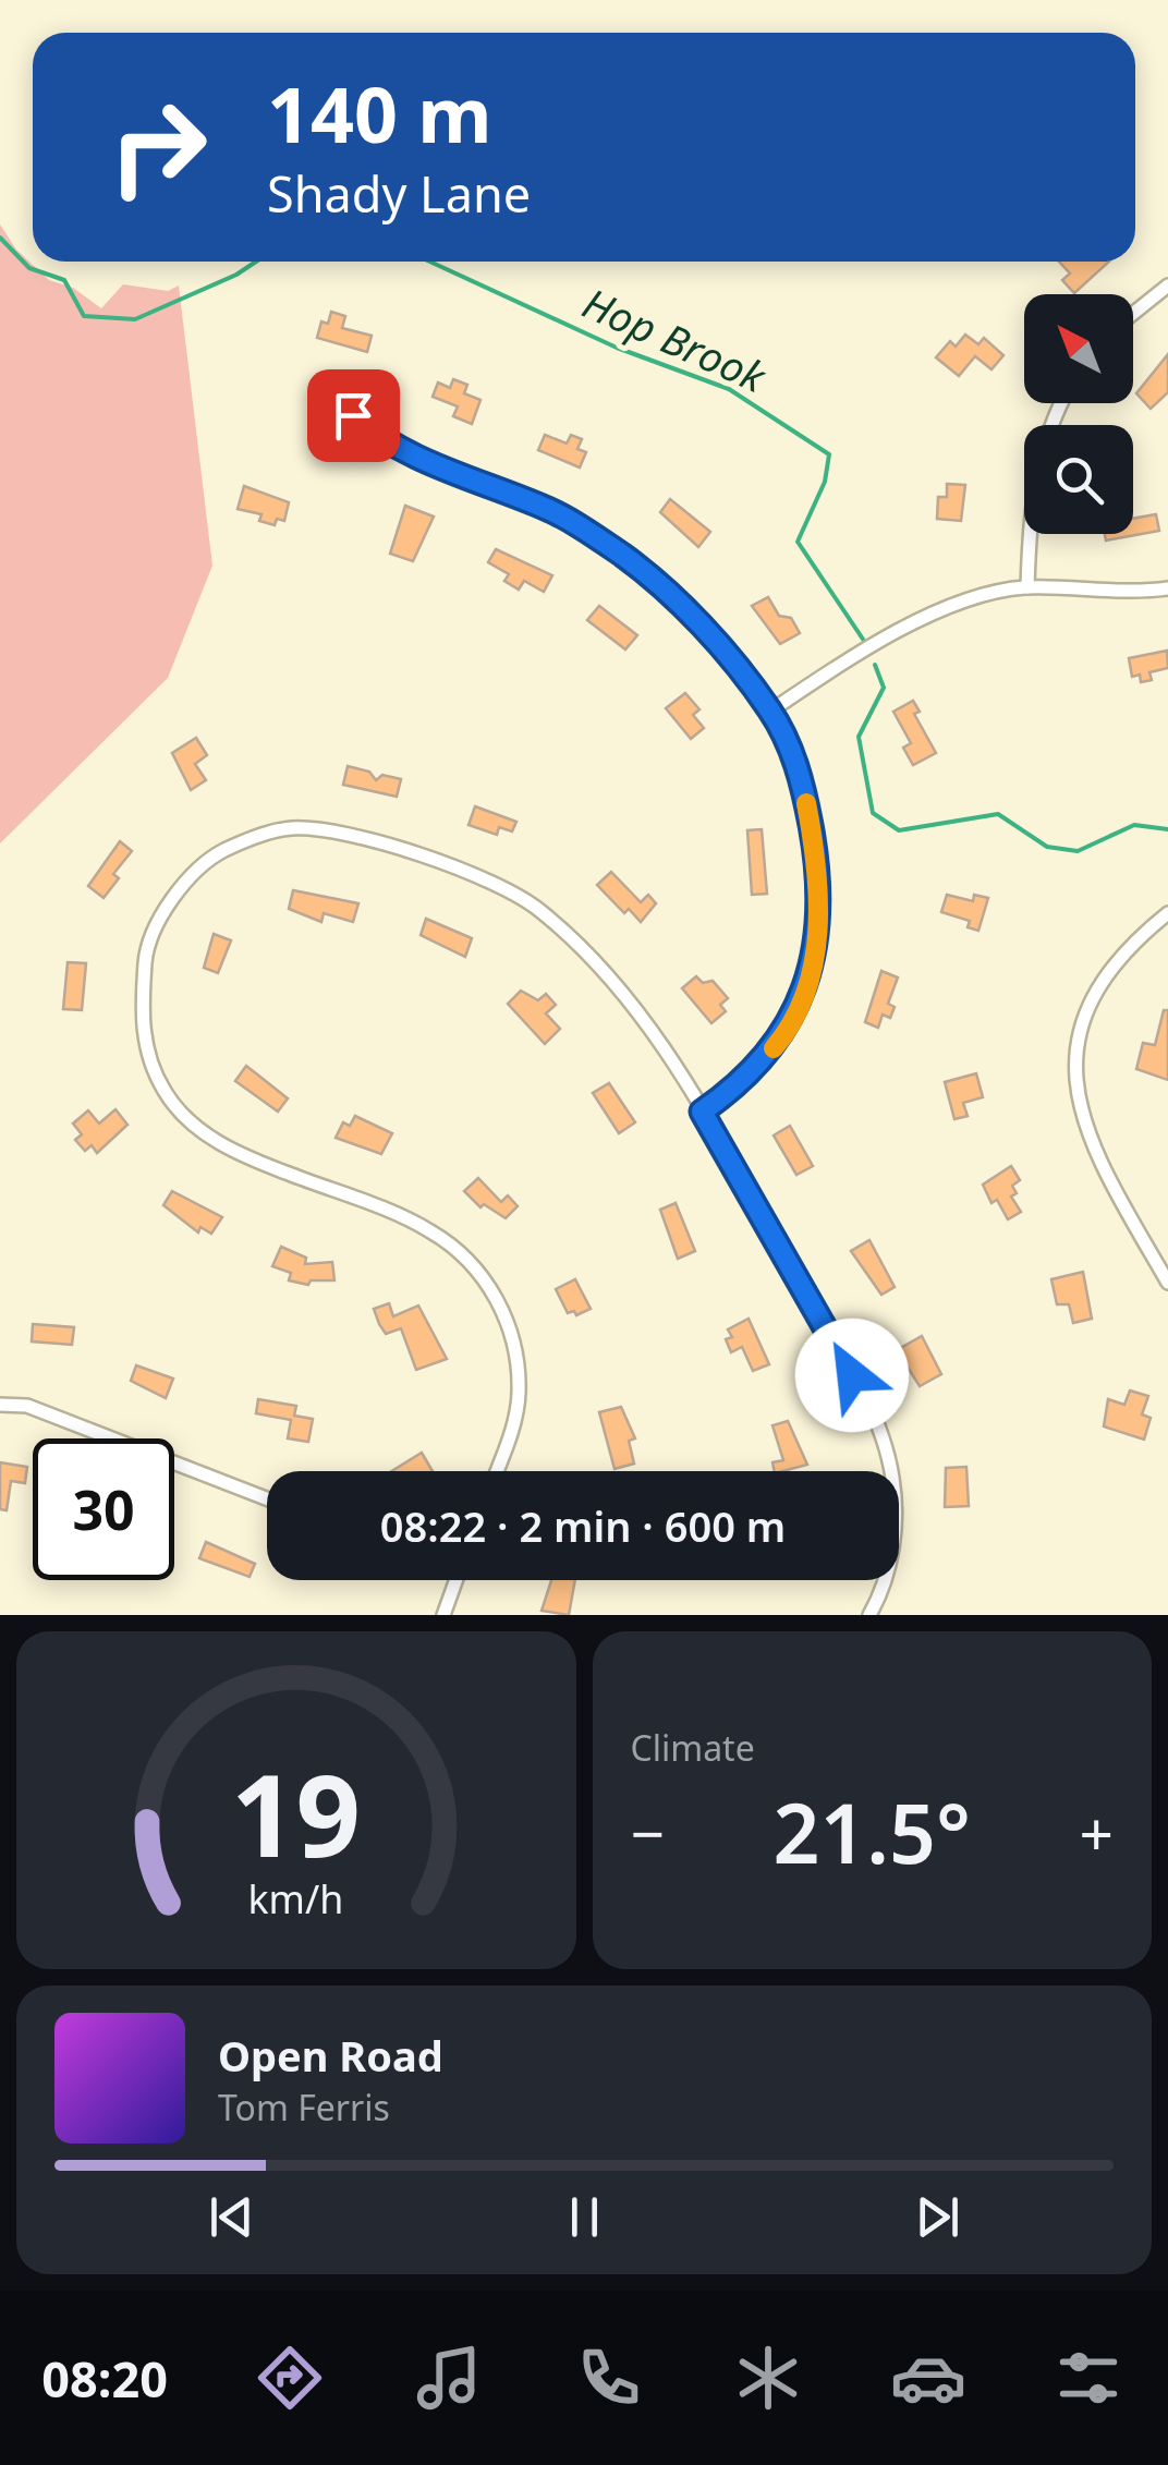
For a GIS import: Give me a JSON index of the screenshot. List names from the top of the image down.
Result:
{
  "water": ["Hop Brook"],
  "north": "top left",
  "page": {
    "turn": ["140 m", "Shady Lane"],
    "limit": "30",
    "trip": "08:22 · 2 min · 600 m",
    "tile": "Climate",
    "heat": ["−", "21.5°", "+"],
    "song": ["Open Road", "Tom Ferris"],
    "tabs": "08:20",
    "gauge": ["19", "km/h"]
  }
}
